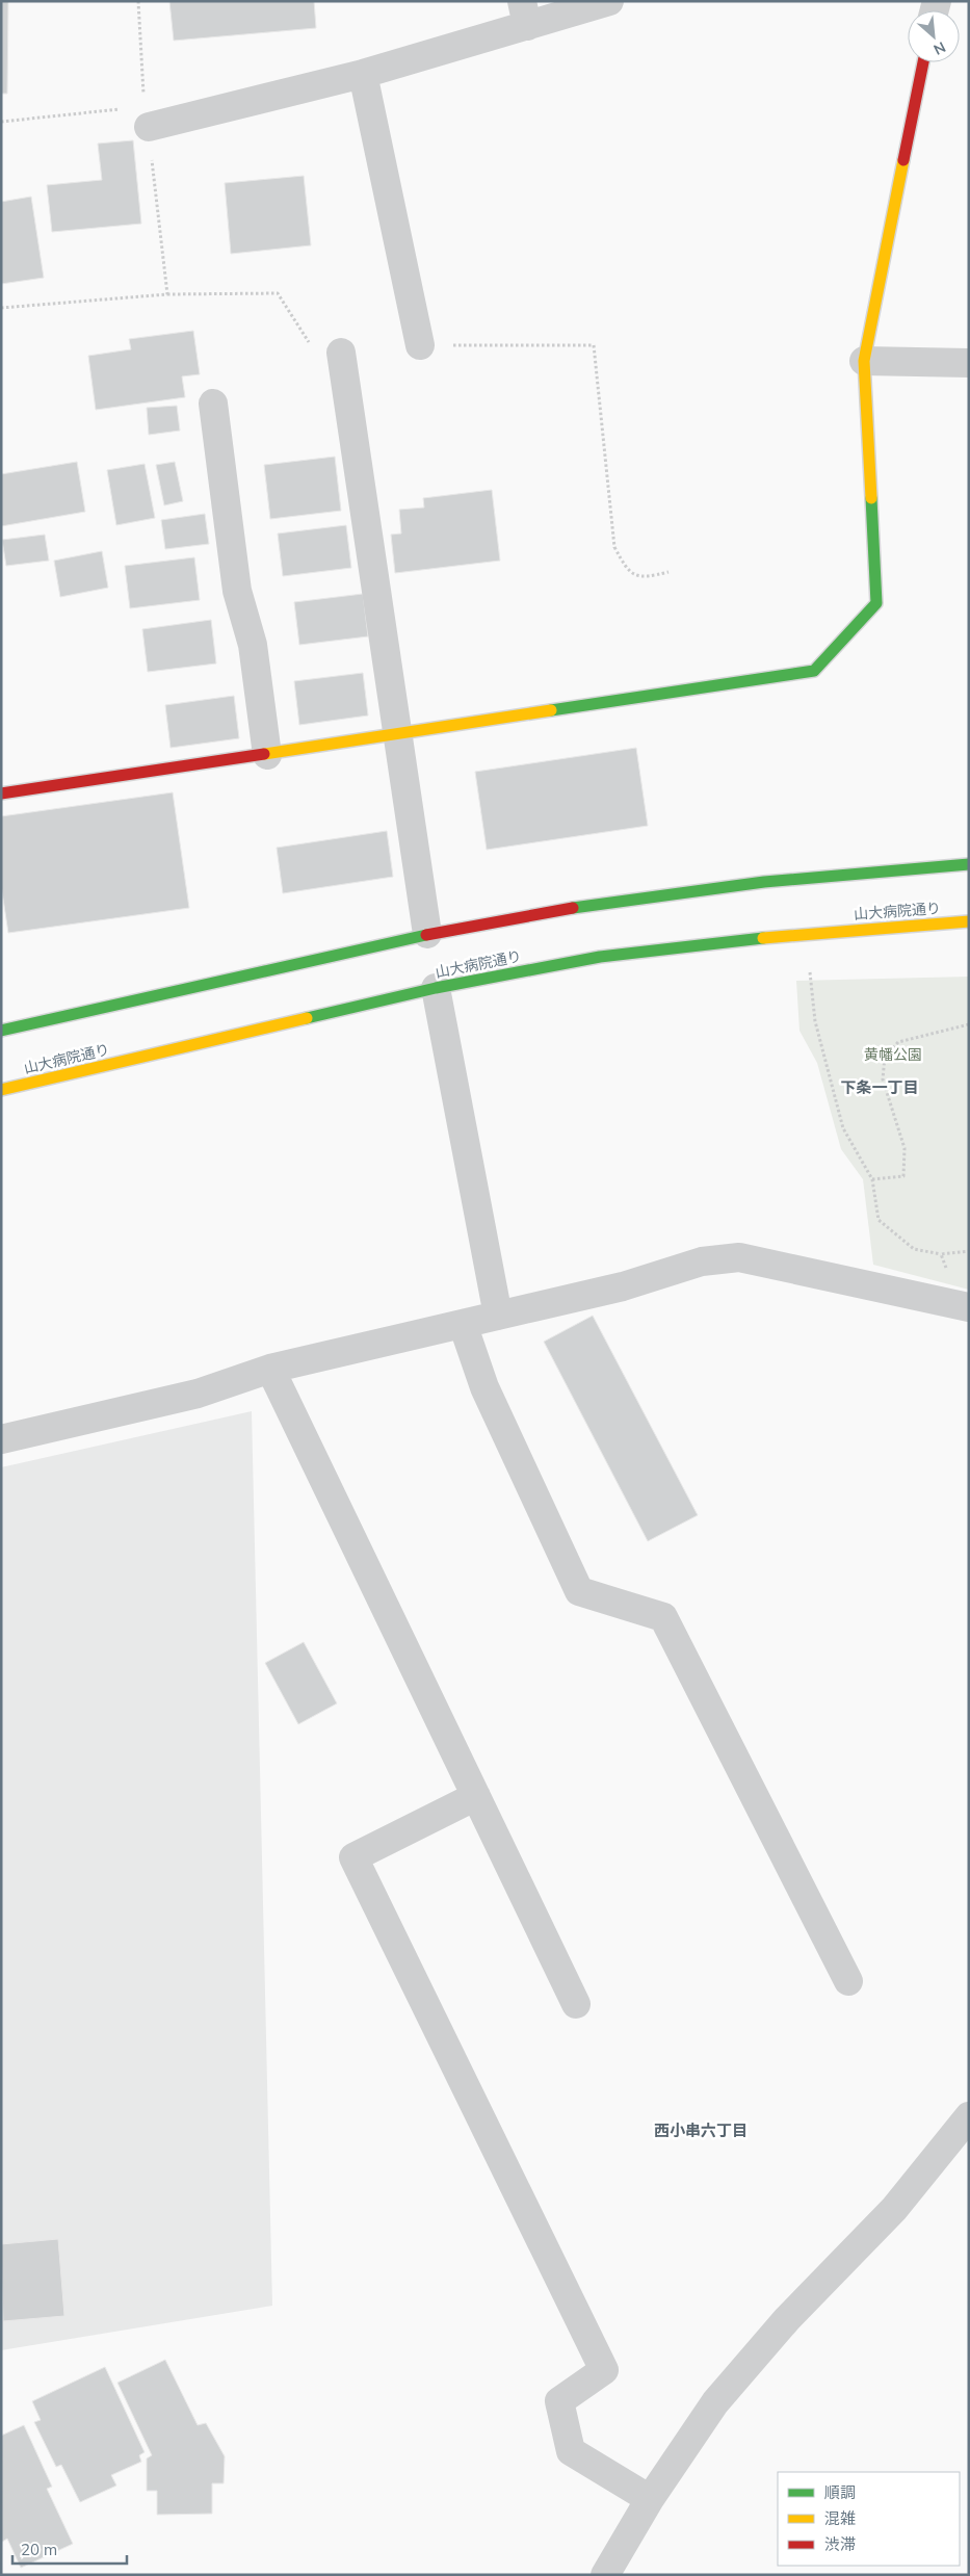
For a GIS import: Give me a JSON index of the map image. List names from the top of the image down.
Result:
{
  "streets": {
    "street": ["山大病院通り"]
  },
  "districts": ["下条一丁目", "西小串六丁目"],
  "parks": ["黄幡公園"],
  "legend": ["順調", "混雑", "渋滞"],
  "scale_bar": "20 m",
  "north": "bottom right"
}
